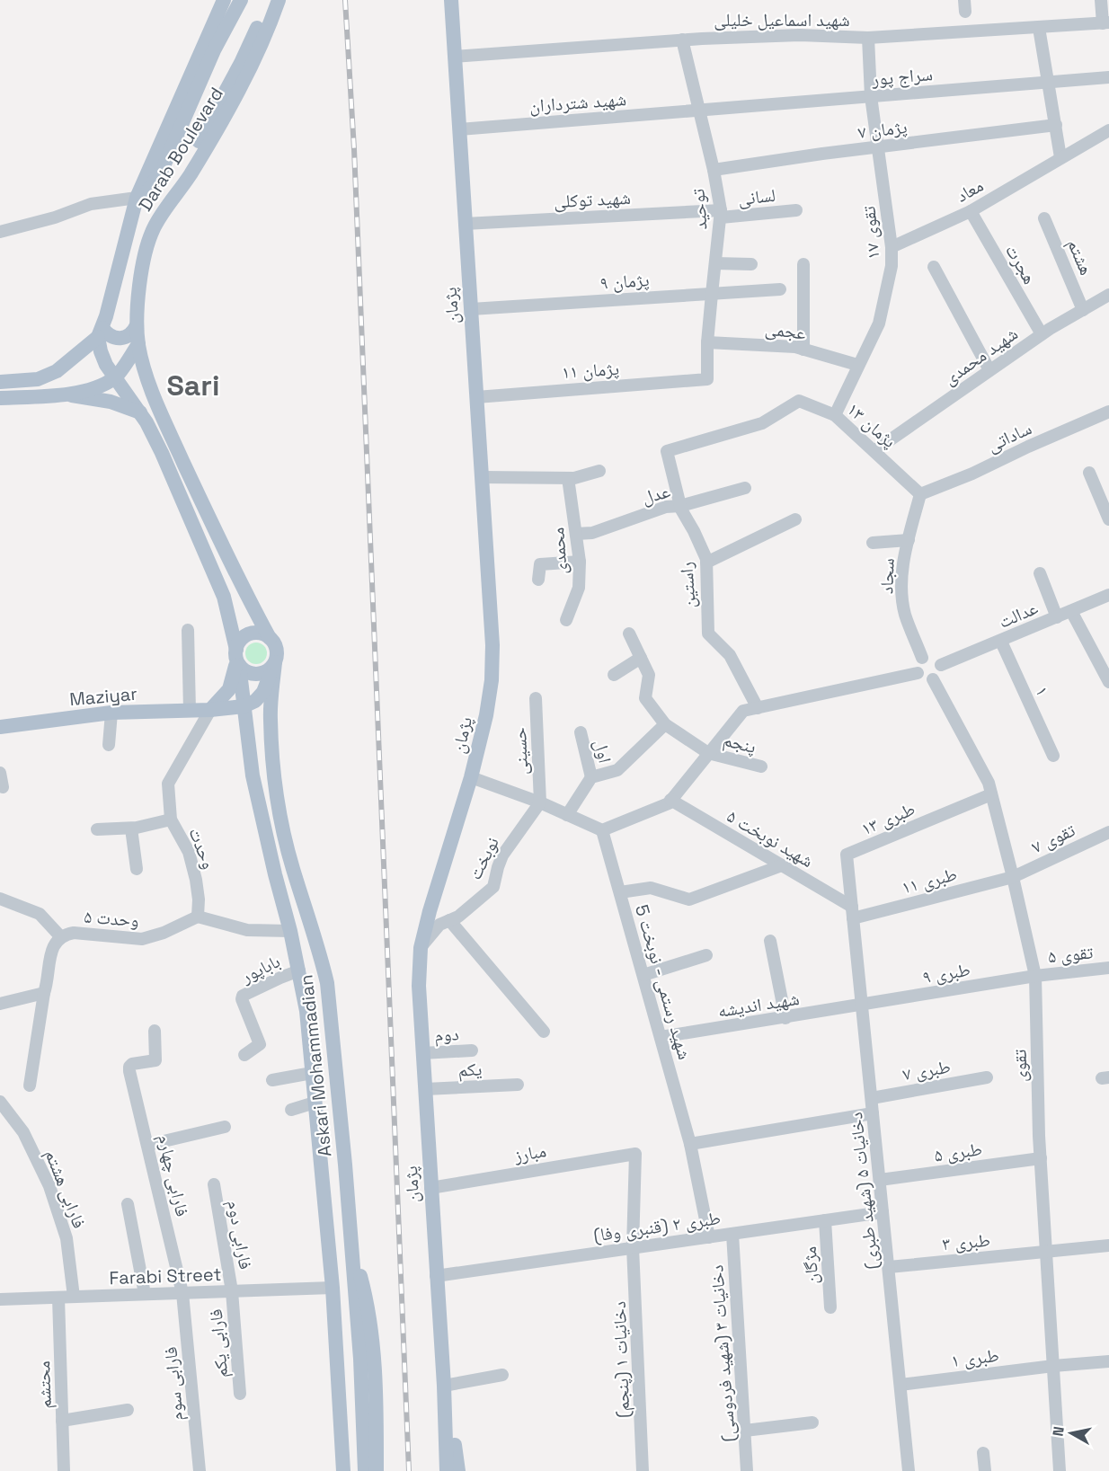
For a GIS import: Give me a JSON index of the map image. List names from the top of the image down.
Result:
{
  "streets": {
    "main road": [
      "Darab Boulevard",
      "پژمان",
      "Maziyar",
      "Askari Mohammadian"
    ],
    "street": [
      "شهید اسماعیل خلیلی",
      "سراج پور",
      "شهید شترداران",
      "پژمان ۷",
      "معاد",
      "لسانی",
      "شهید توکلی",
      "توحید",
      "تقوی ۱۷",
      "هشتم",
      "هجرت",
      "پژمان ۹",
      "عجمی",
      "شهید محمدی",
      "پژمان ۱۱",
      "پژمان ۱۳",
      "ساداتی",
      "عدل",
      "محمدی",
      "سجاد",
      "راستین",
      "عدالت",
      "۱",
      "پنجم",
      "حسینی",
      "اول",
      "طبری ۱۳",
      "شهید نوبخت ۵",
      "تقوی ۷",
      "وحدت",
      "نوبخت",
      "طبری ۱۱",
      "وحدت ۵",
      "تقوی ۵",
      "باباپور",
      "طبری ۹",
      "شهید رستمی - نوبخت 5",
      "شهید اندیشه",
      "دوم",
      "تقوی",
      "یکم",
      "طبری ۷",
      "طبری ۵",
      "مبارز",
      "فارابی چهارم",
      "فارابی هشتم",
      "دخانیات ۵ (شهید طبری)",
      "طبری ۲ (قنبری وفا)",
      "فارابی دوم",
      "طبری ۳",
      "مژگان",
      "Farabi Street",
      "فارابی یکم",
      "دخانیات ۳ (شهید فردوسی)",
      "طبری ۱",
      "دخانیات ۱ (پنجم)",
      "فارابی سوم",
      "محتشم"
    ]
  },
  "crossings": [
    ["شهید اسماعیل خلیلی", "توحید"],
    ["شهید اسماعیل خلیلی", "تقوی ۱۷"],
    ["شهید اسماعیل خلیلی", "پژمان"],
    ["سراج پور", "شهید شترداران"],
    ["سراج پور", "توحید"],
    ["سراج پور", "تقوی ۱۷"],
    ["شهید شترداران", "توحید"],
    ["شهید شترداران", "پژمان"],
    ["پژمان ۷", "توحید"],
    ["پژمان ۷", "تقوی ۱۷"],
    ["Darab Boulevard", "Askari Mohammadian"],
    ["معاد", "تقوی ۱۷"],
    ["معاد", "هجرت"],
    ["لسانی", "شهید توکلی"],
    ["لسانی", "توحید"],
    ["شهید توکلی", "توحید"],
    ["شهید توکلی", "پژمان"],
    ["توحید", "پژمان ۹"],
    ["توحید", "عجمی"],
    ["توحید", "پژمان ۱۱"],
    ["تقوی ۱۷", "عجمی"],
    ["تقوی ۱۷", "پژمان ۱۳"],
    ["هشتم", "شهید محمدی"],
    ["هجرت", "شهید محمدی"],
    ["پژمان ۹", "پژمان"],
    ["پژمان", "پژمان ۱۱"],
    ["پژمان", "نوبخت"],
    ["پژمان", "دوم"],
    ["پژمان", "یکم"],
    ["پژمان", "مبارز"],
    ["پژمان", "طبری ۲ (قنبری وفا)"],
    ["شهید محمدی", "پژمان ۱۳"],
    ["پژمان ۱۳", "ساداتی"],
    ["پژمان ۱۳", "سجاد"],
    ["پژمان ۱۳", "راستین"],
    ["ساداتی", "سجاد"],
    ["عدل", "محمدی"],
    ["عدل", "راستین"],
    ["سجاد", "عدالت"],
    ["سجاد", "تقوی"],
    ["عدالت", "۱"],
    ["عدالت", "تقوی"],
    ["Maziyar", "وحدت"],
    ["Maziyar", "Askari Mohammadian"],
    ["حسینی", "نوبخت"],
    ["طبری ۱۳", "شهید نوبخت ۵"],
    ["طبری ۱۳", "طبری ۱۱"],
    ["طبری ۱۳", "تقوی"],
    ["طبری ۱۳", "دخانیات ۵ (شهید طبری)"],
    ["شهید نوبخت ۵", "طبری ۱۱"],
    ["شهید نوبخت ۵", "دخانیات ۵ (شهید طبری)"],
    ["تقوی ۷", "طبری ۱۱"],
    ["تقوی ۷", "تقوی"],
    ["وحدت", "وحدت ۵"],
    ["طبری ۱۱", "تقوی"],
    ["طبری ۱۱", "دخانیات ۵ (شهید طبری)"],
    ["تقوی ۵", "طبری ۹"],
    ["تقوی ۵", "تقوی"],
    ["باباپور", "Askari Mohammadian"],
    ["طبری ۹", "شهید اندیشه"],
    ["طبری ۹", "تقوی"],
    ["طبری ۹", "دخانیات ۵ (شهید طبری)"],
    ["شهید رستمی - نوبخت 5", "شهید اندیشه"],
    ["شهید رستمی - نوبخت 5", "طبری ۲ (قنبری وفا)"],
    ["شهید اندیشه", "دخانیات ۵ (شهید طبری)"],
    ["Askari Mohammadian", "Farabi Street"],
    ["تقوی", "طبری ۵"],
    ["تقوی", "طبری ۳"],
    ["تقوی", "طبری ۱"],
    ["طبری ۷", "دخانیات ۵ (شهید طبری)"],
    ["طبری ۵", "دخانیات ۵ (شهید طبری)"],
    ["مبارز", "دخانیات ۱ (پنجم)"],
    ["فارابی چهارم", "Farabi Street"],
    ["فارابی چهارم", "فارابی سوم"],
    ["فارابی هشتم", "Farabi Street"],
    ["دخانیات ۵ (شهید طبری)", "طبری ۲ (قنبری وفا)"],
    ["دخانیات ۵ (شهید طبری)", "طبری ۳"],
    ["دخانیات ۵ (شهید طبری)", "طبری ۱"],
    ["طبری ۲ (قنبری وفا)", "مژگان"],
    ["طبری ۲ (قنبری وفا)", "دخانیات ۳ (شهید فردوسی)"],
    ["طبری ۲ (قنبری وفا)", "دخانیات ۱ (پنجم)"],
    ["فارابی دوم", "Farabi Street"],
    ["فارابی دوم", "فارابی یکم"],
    ["Farabi Street", "فارابی یکم"],
    ["Farabi Street", "فارابی سوم"],
    ["Farabi Street", "محتشم"]
  ],
  "districts": ["Sari"],
  "north": "left"
}
